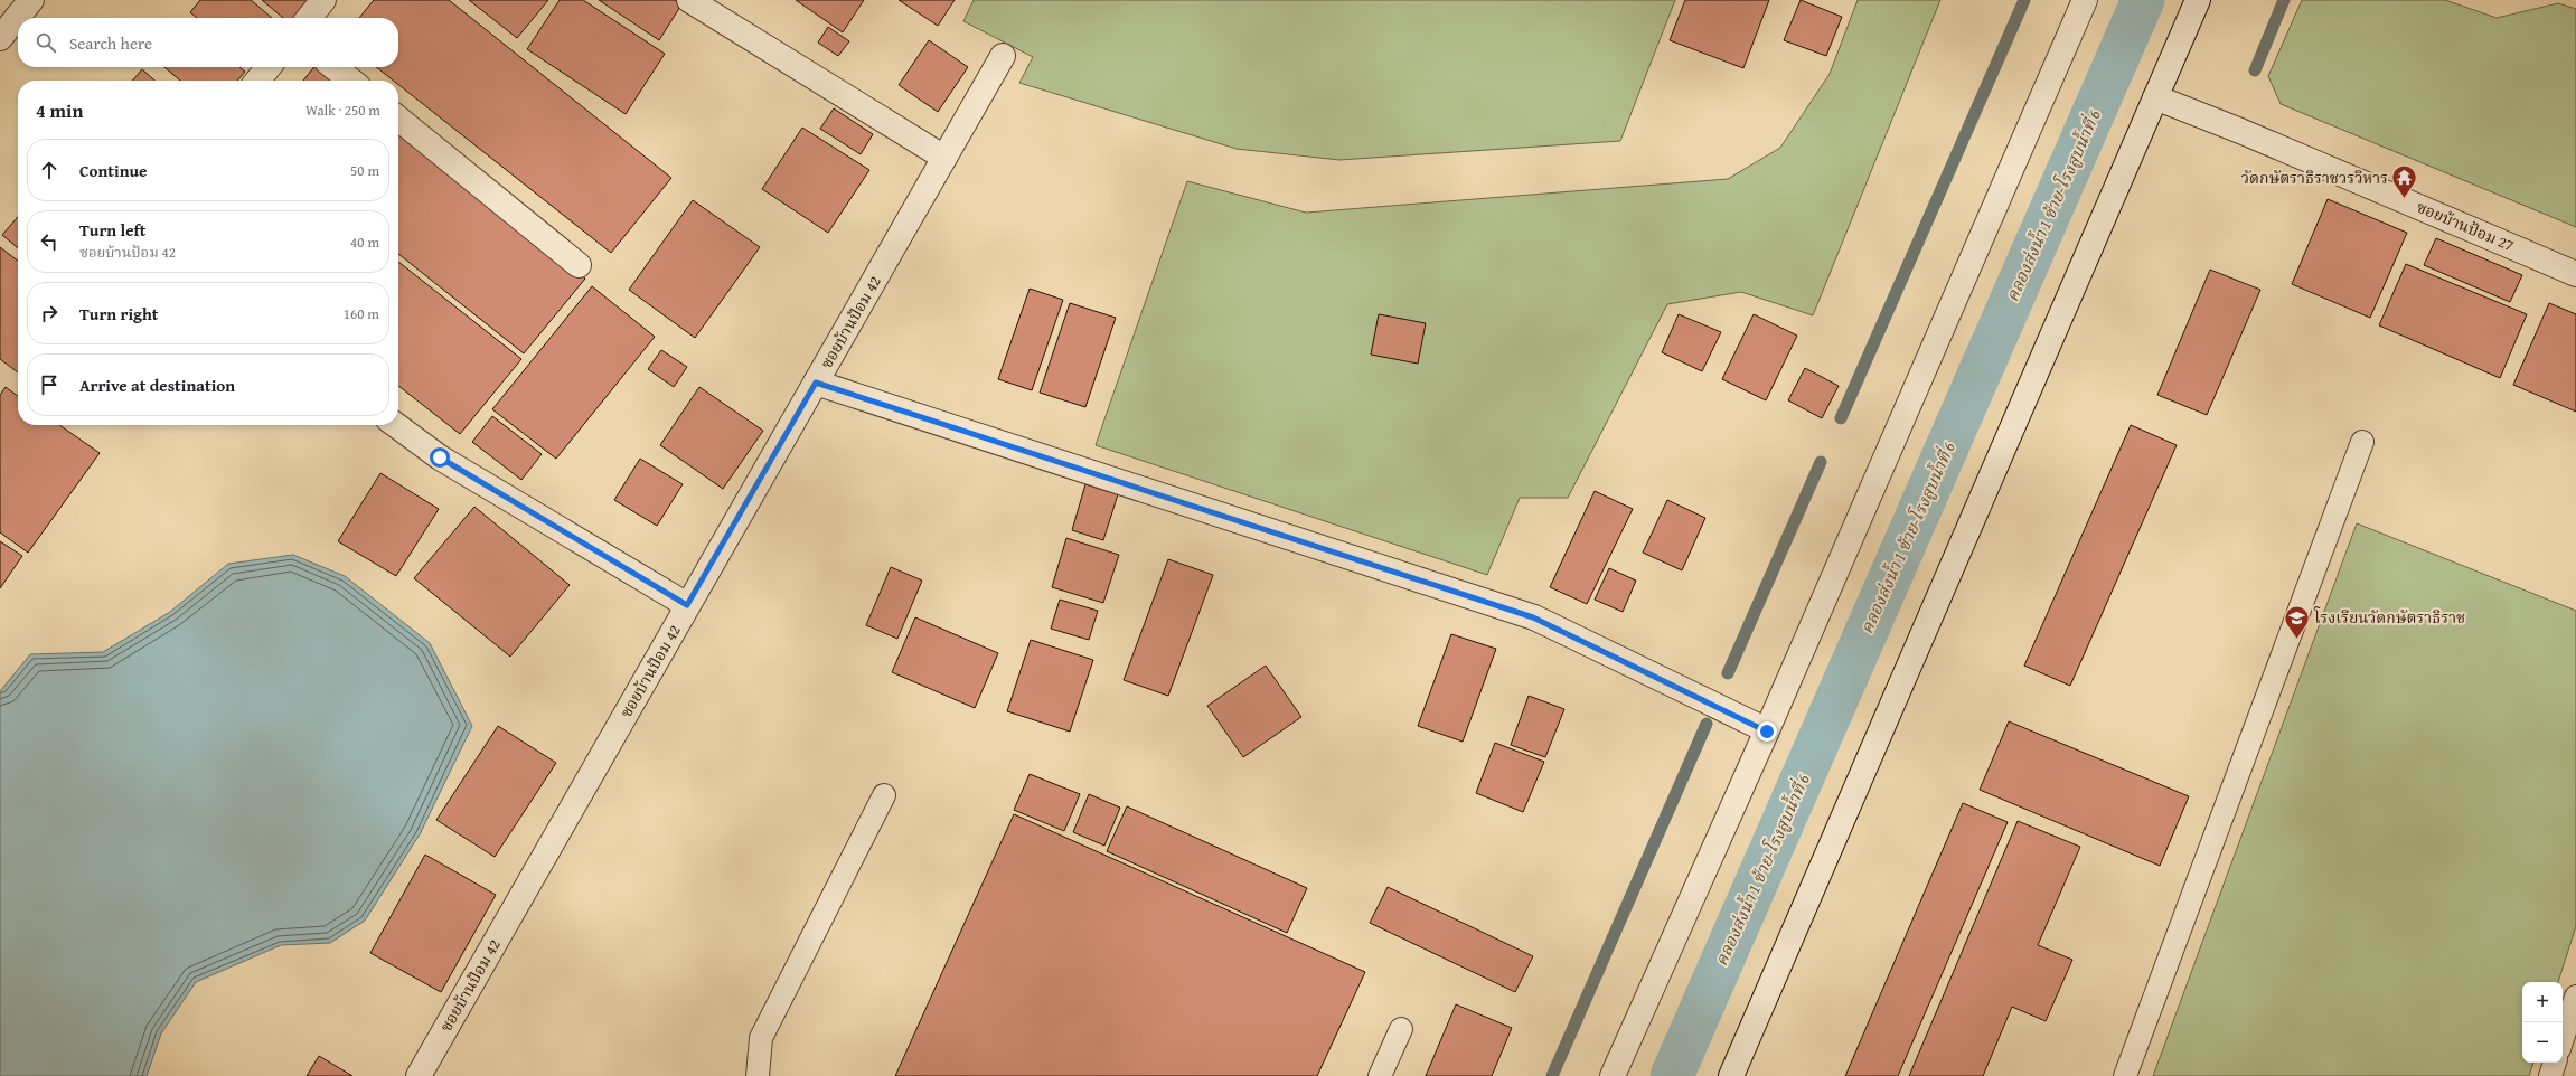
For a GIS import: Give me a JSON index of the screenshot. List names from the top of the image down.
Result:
{
  "streets": {
    "street": ["ซอยบ้านป้อม 27", "ซอยบ้านป้อม 42"]
  },
  "water": ["คลองส่งน้ำ 1 ซ้าย-โรงสูบน้ำที่ 6"],
  "places": {
    "temple": ["วัดกษัตราธิราชวรวิหาร"],
    "school or university": ["โรงเรียนวัดกษัตราธิราช"]
  },
  "page": {
    "search": "Search here",
    "heading": ["4 min", "Walk · 250 m"],
    "list": [
      ["Continue", "50 m"],
      ["Turn left", "ซอยบ้านป้อม 42", "40 m"],
      ["Turn right", "160 m"],
      "Arrive at destination"
    ],
    "map_buttons": ["+", "−"]
  }
}
